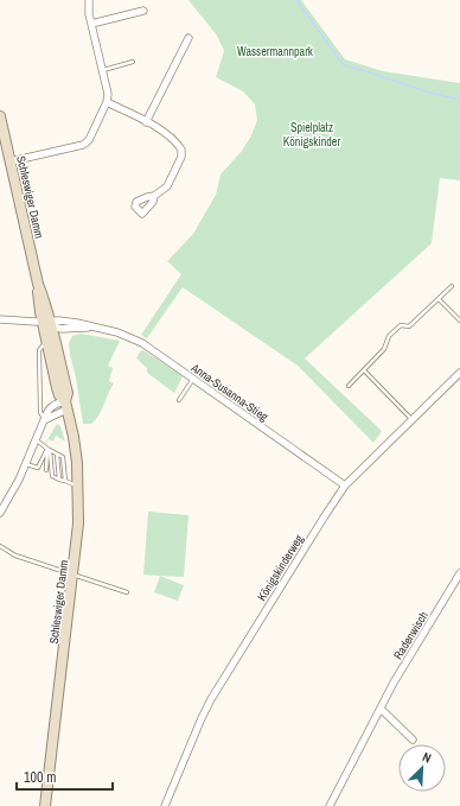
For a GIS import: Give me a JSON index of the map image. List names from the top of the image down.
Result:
{
  "streets": {
    "main road": ["Schleswiger Damm"],
    "street": ["Anna-Susanna-Stieg", "Königskinderweg", "Radenwisch"]
  },
  "crossings": [
    ["Schleswiger Damm", "Anna-Susanna-Stieg"],
    ["Anna-Susanna-Stieg", "Königskinderweg"]
  ],
  "parks": ["Wassermannpark", "Spielplatz Königskinder"],
  "scale_bar": "100 m",
  "north": "top right"
}
